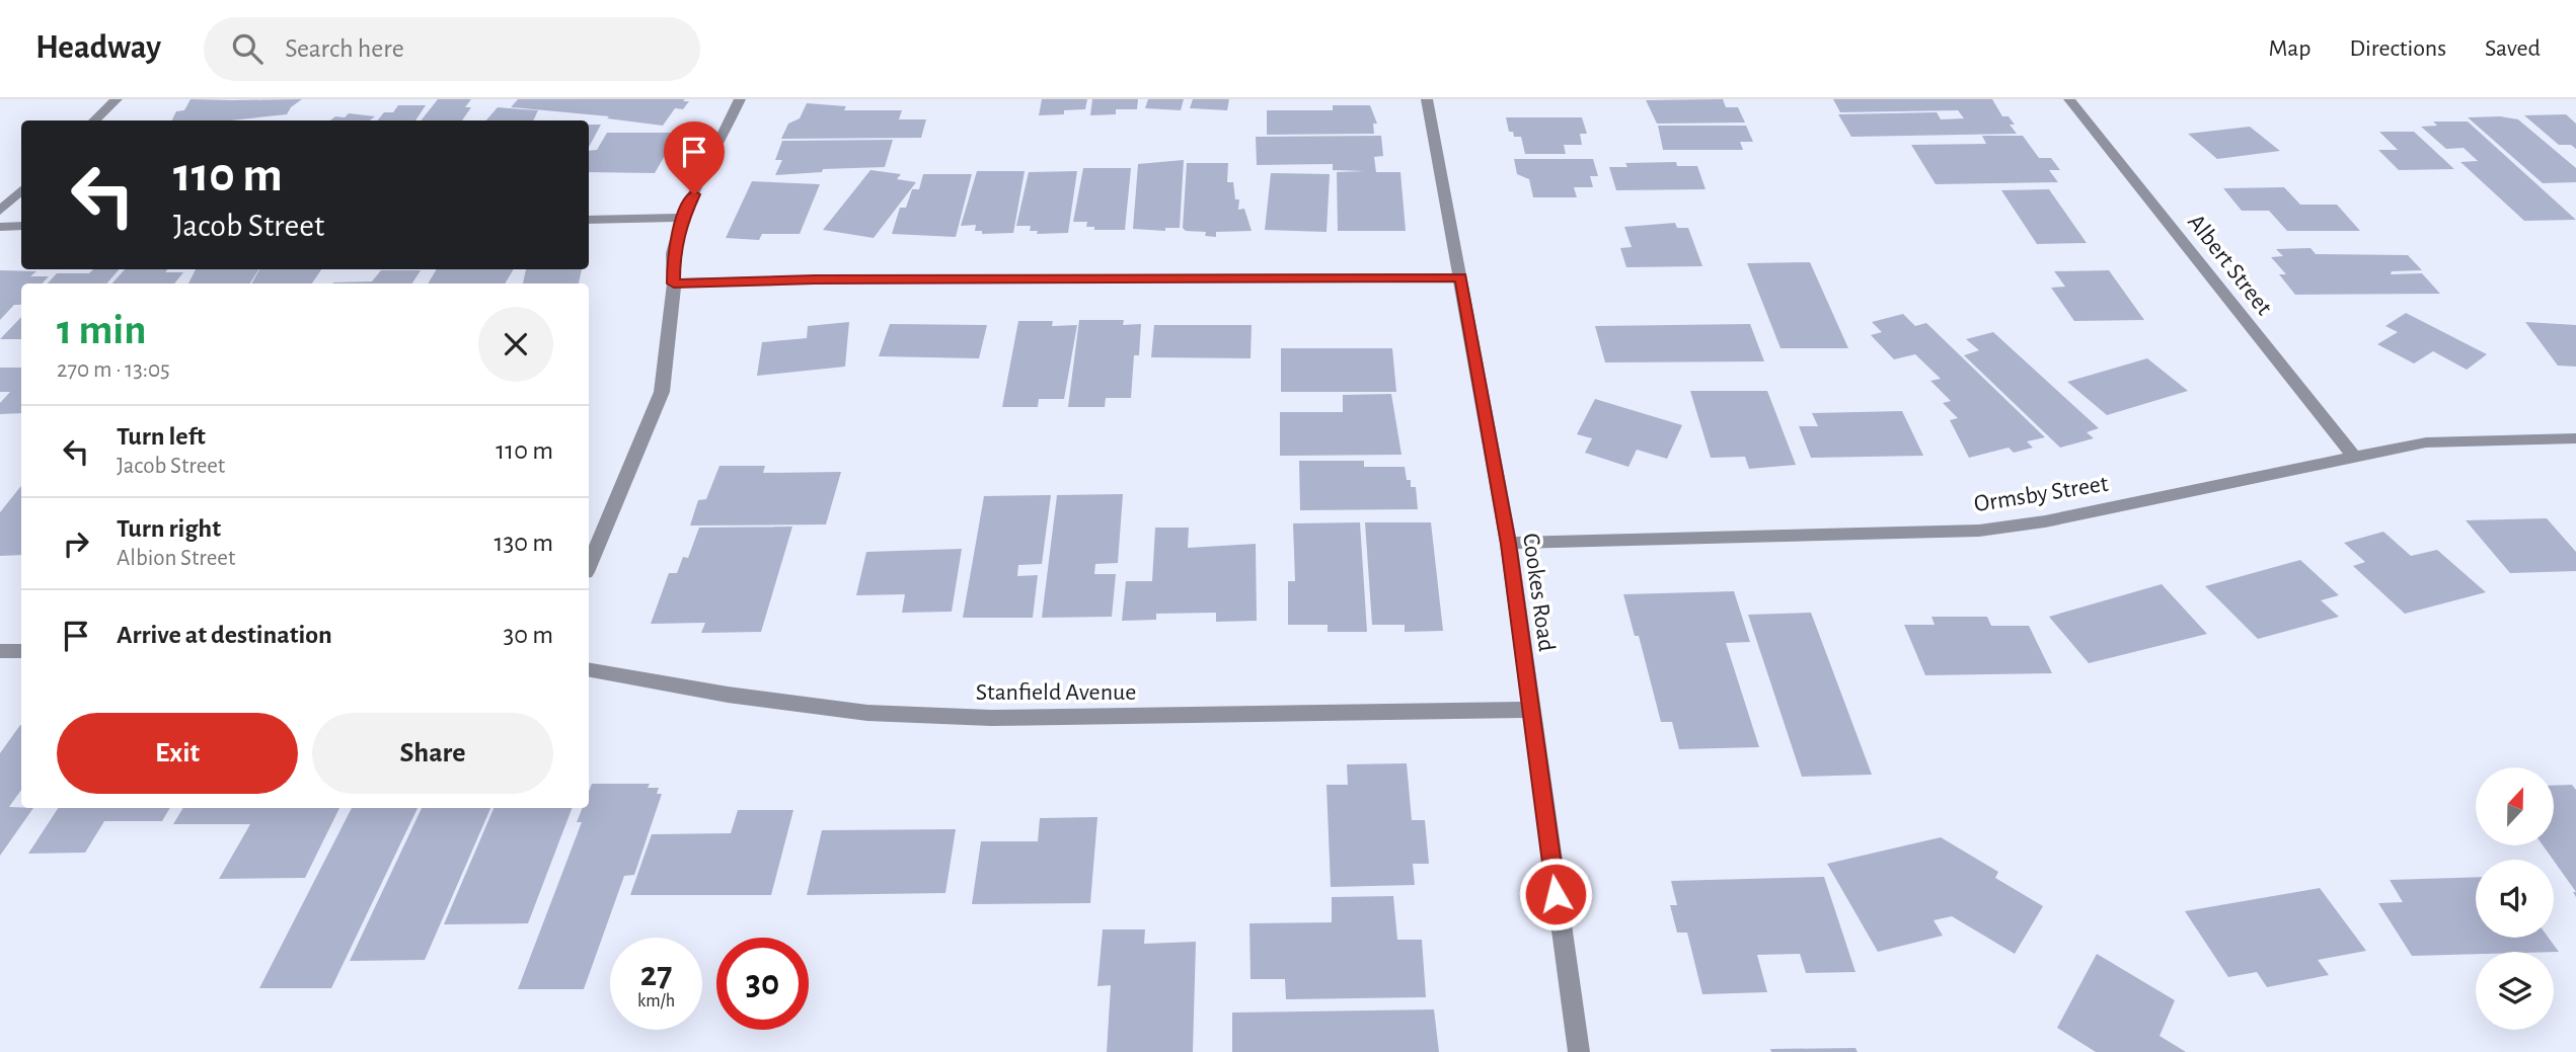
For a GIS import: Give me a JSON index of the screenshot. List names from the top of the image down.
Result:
{
  "streets": {
    "street": [
      "Albert Street",
      "Ormsby Street",
      "Cookes Road",
      "Stanfield Avenue"
    ]
  },
  "crossings": [
    ["Albert Street", "Ormsby Street"],
    ["Ormsby Street", "Cookes Road"],
    ["Cookes Road", "Stanfield Avenue"]
  ],
  "north": "top",
  "page": {
    "header": "Headway",
    "search": "Search here",
    "nav": ["Map", "Directions", "Saved"],
    "turn": ["110 m", "Jacob Street"],
    "heading": ["1 min", "270 m · 13:05"],
    "list": [
      {
        "name": "Turn left",
        "note": "Jacob Street",
        "value": "110 m"
      },
      {
        "name": "Turn right",
        "note": "Albion Street",
        "value": "130 m"
      },
      {
        "name": "Arrive at destination",
        "value": "30 m"
      }
    ],
    "buttons": ["Exit", "Share"],
    "speed": "27 km/h",
    "limit": "30"
  }
}
